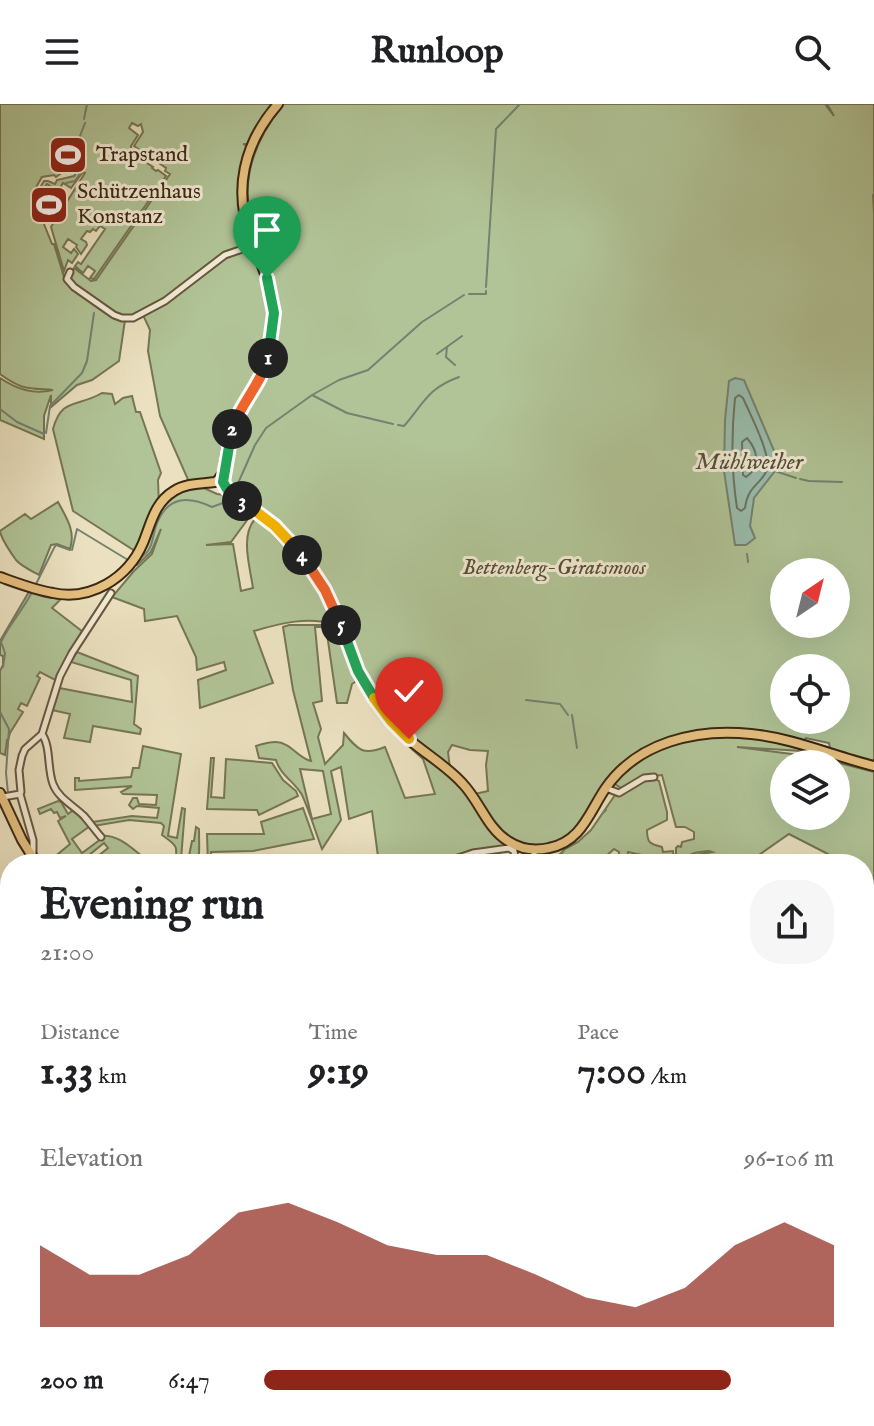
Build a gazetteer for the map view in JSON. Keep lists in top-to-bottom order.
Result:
{
  "water": ["Mühlweiher"],
  "parks": ["Bettenberg-Giratsmoos"],
  "places": {
    "sports": ["Trapstand", "Schützenhaus Konstanz"]
  },
  "north": "top right",
  "page": {
    "header": "Runloop",
    "pins": [
      "1",
      "2",
      "3",
      "4",
      "5"
    ],
    "heading": ["Evening run", "21:00"],
    "stats": [
      ["Distance", "1.33 km"],
      ["Time", "9:19"],
      ["Pace", "7:00 /km"]
    ],
    "chart": ["Elevation", "96–106 m"],
    "list": [
      {
        "name": "200 m",
        "note": "6:47"
      }
    ]
  }
}
